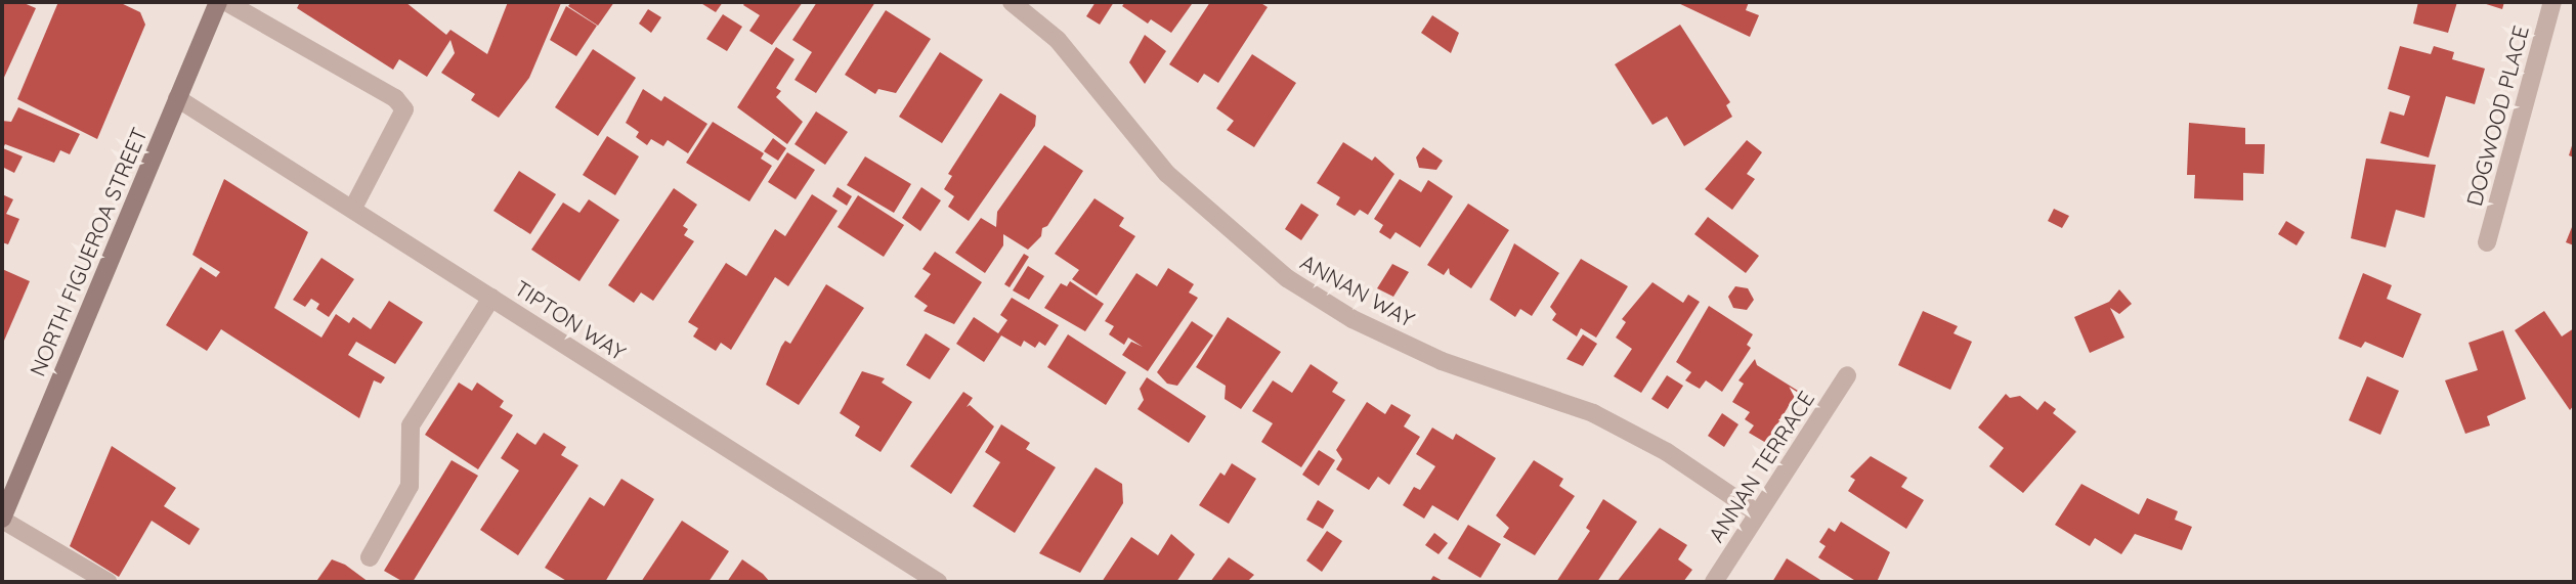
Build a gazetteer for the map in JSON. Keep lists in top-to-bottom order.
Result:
{
  "streets": {
    "main road": ["NORTH FIGUEROA STREET"],
    "street": [
      "DOGWOOD PLACE",
      "ANNAN WAY",
      "TIPTON WAY",
      "ANNAN TERRACE"
    ]
  },
  "crossings": [
    ["NORTH FIGUEROA STREET", "TIPTON WAY"],
    ["ANNAN WAY", "ANNAN TERRACE"]
  ]
}
